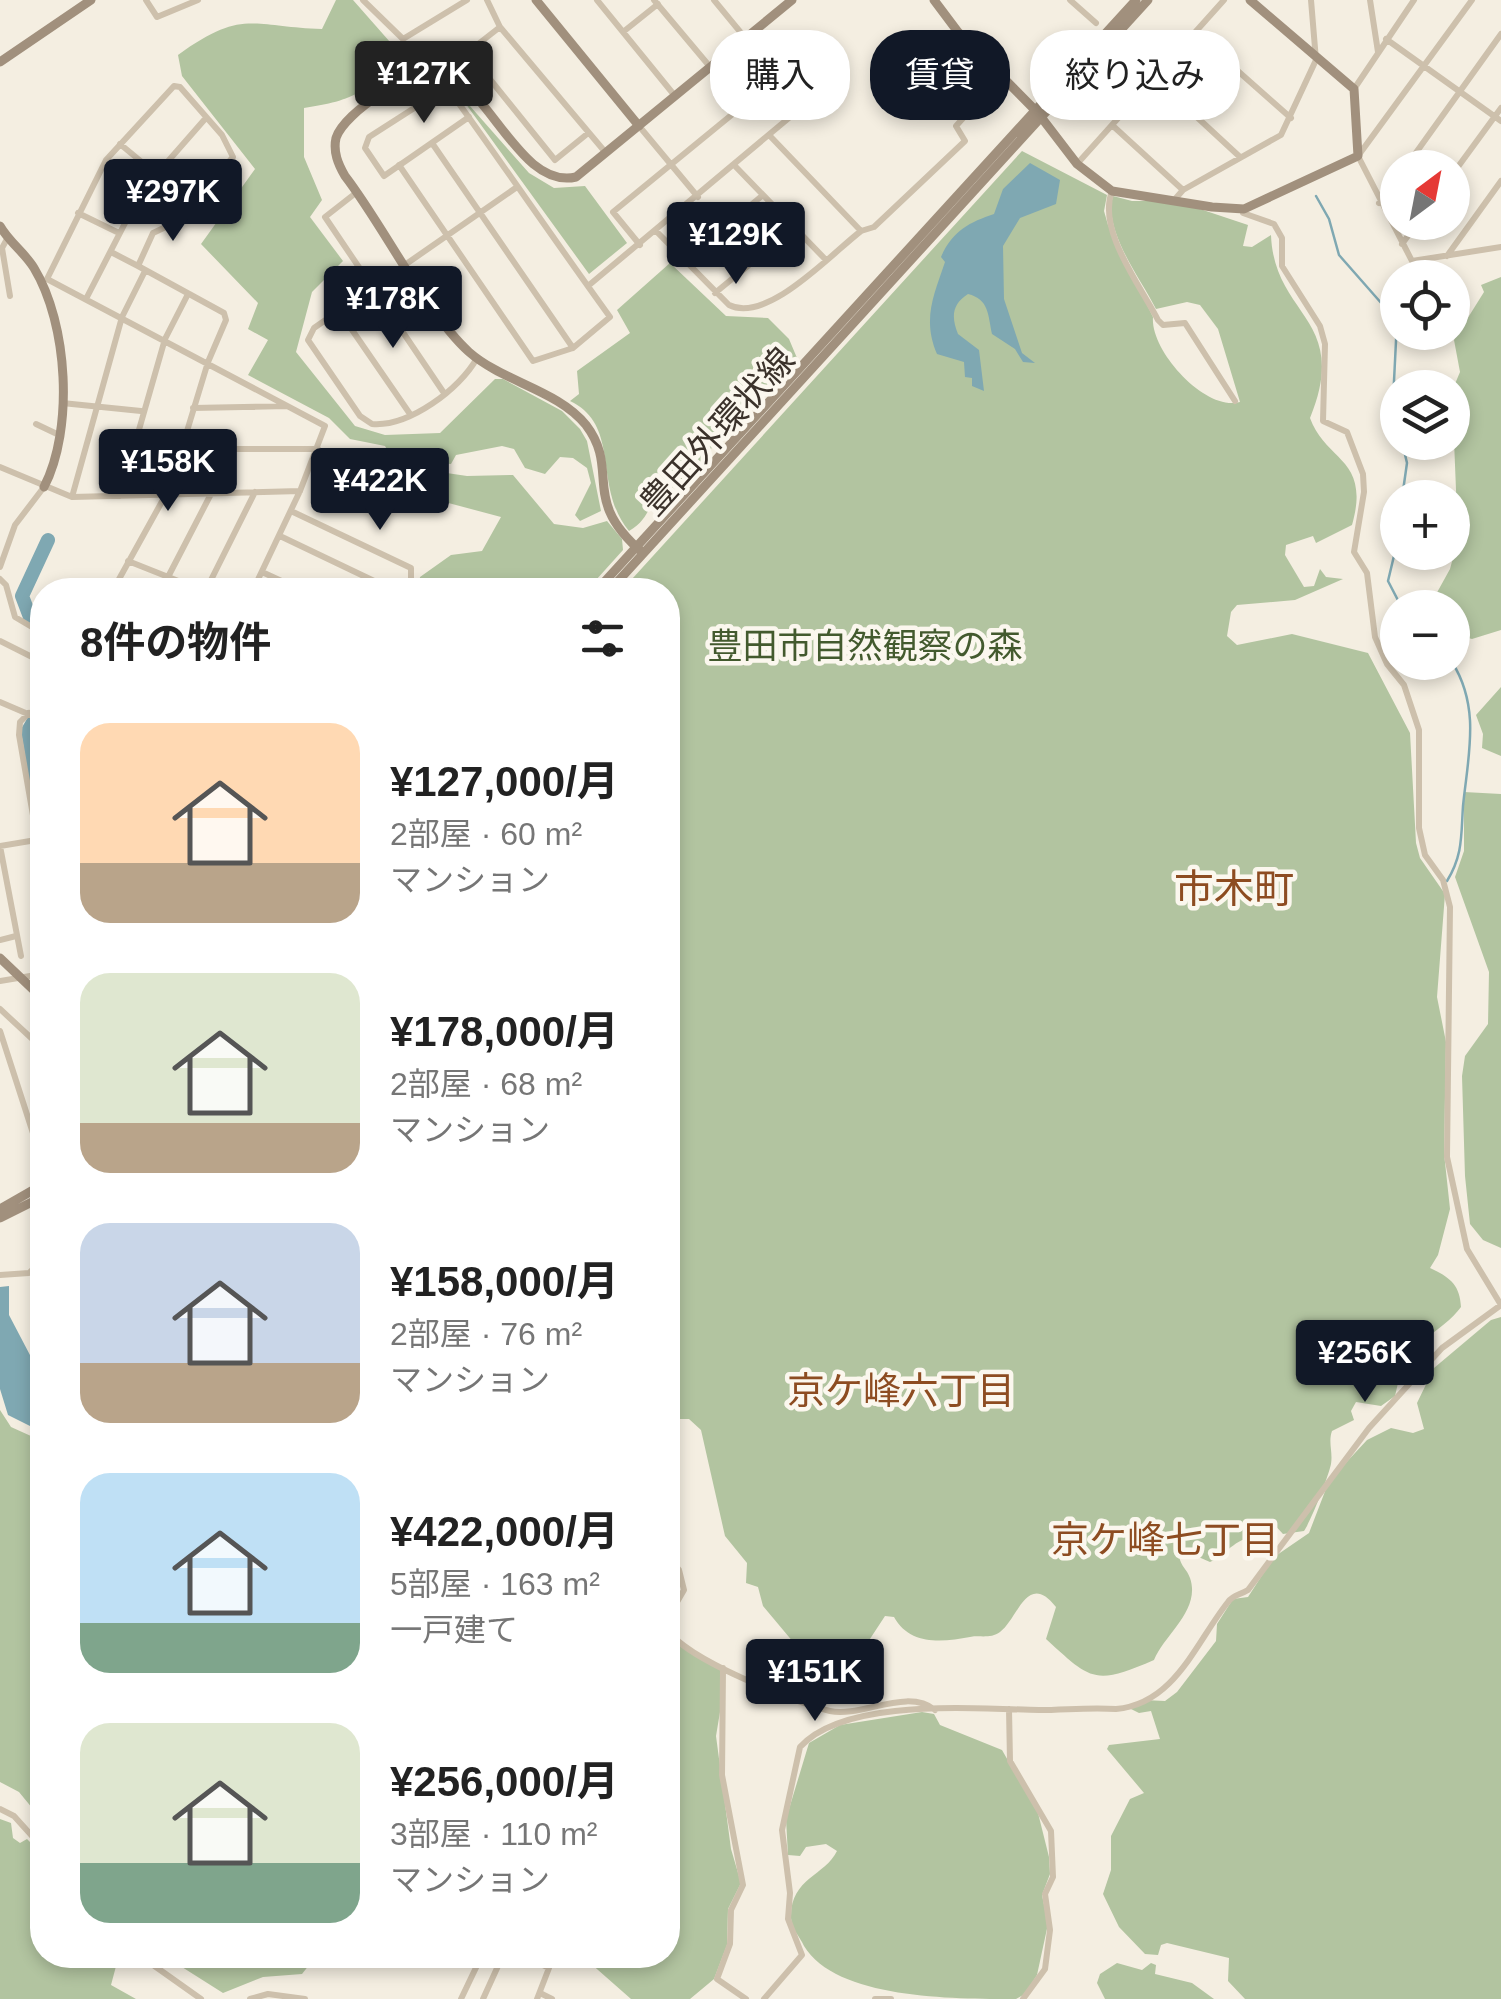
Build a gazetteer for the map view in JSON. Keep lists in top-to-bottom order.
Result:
{
  "streets": {
    "street": ["豊田外環状線"]
  },
  "districts": ["市木町", "京ケ峰六丁目", "京ケ峰七丁目"],
  "parks": ["豊田市自然観察の森"],
  "north": "top right",
  "page": {
    "chip": ["購入", "賃貸", "絞り込み"],
    "price": [
      "¥127K",
      "¥297K",
      "¥129K",
      "¥178K",
      "¥158K",
      "¥422K",
      "¥256K",
      "¥151K"
    ],
    "map_buttons": ["+", "−"],
    "heading": "8件の物件",
    "list": [
      {
        "name": "¥127,000/月",
        "note": "2部屋 · 60 m² · マンション"
      },
      {
        "name": "¥178,000/月",
        "note": "2部屋 · 68 m² · マンション"
      },
      {
        "name": "¥158,000/月",
        "note": "2部屋 · 76 m² · マンション"
      },
      {
        "name": "¥422,000/月",
        "note": "5部屋 · 163 m² · 一戸建て"
      },
      {
        "name": "¥256,000/月",
        "note": "3部屋 · 110 m² · マンション"
      }
    ]
  }
}
